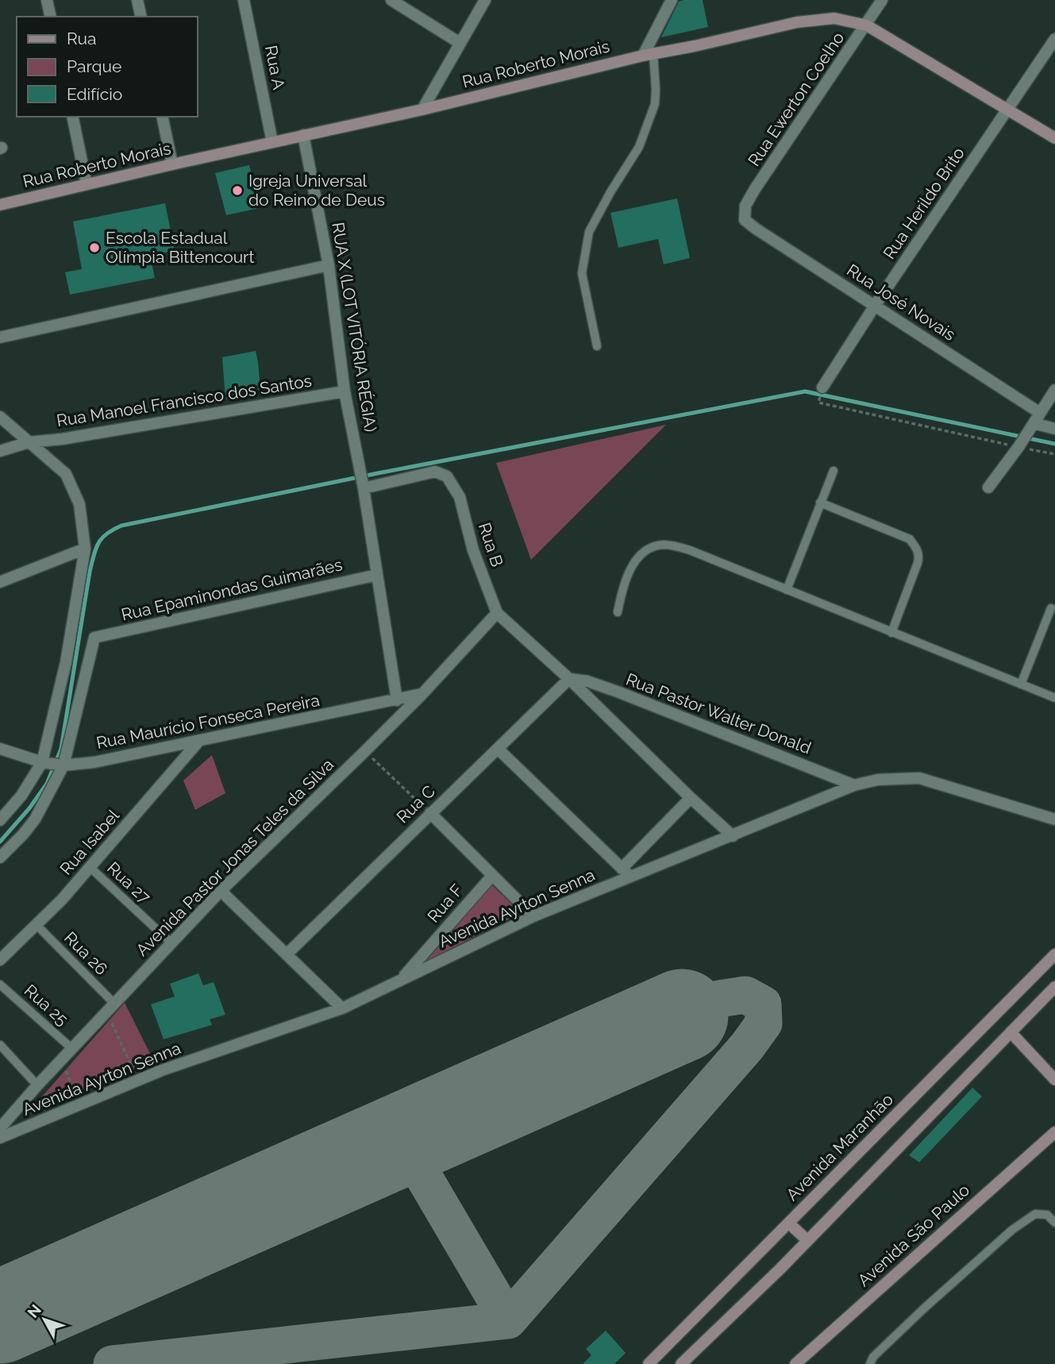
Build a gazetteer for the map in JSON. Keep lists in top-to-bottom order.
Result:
{
  "streets": {
    "main road": ["Rua Roberto Morais", "Avenida Maranhão", "Avenida São Paulo"],
    "street": [
      "Rua A",
      "Rua Ewerton Coelho",
      "Rua Herildo Brito",
      "Rua José Novais",
      "RUA X (LOT VITÓRIA RÉGIA)",
      "Rua Manoel Francisco dos Santos",
      "Rua B",
      "Rua Epaminondas Guimarães",
      "Rua Pastor Walter Donald",
      "Rua Maurício Fonseca Pereira",
      "Rua C",
      "Rua Isabel",
      "Avenida Pastor Jonas Teles da Silva",
      "Rua F",
      "Avenida Ayrton Senna"
    ],
    "lane": ["Rua 27", "Rua 26", "Rua 25"]
  },
  "crossings": [
    ["Rua Roberto Morais", "Rua A"],
    ["Rua Roberto Morais", "Rua Ewerton Coelho"],
    ["Rua Roberto Morais", "Rua Herildo Brito"],
    ["Rua Roberto Morais", "RUA X (LOT VITÓRIA RÉGIA)"],
    ["Rua Ewerton Coelho", "Rua José Novais"],
    ["Rua Herildo Brito", "Rua José Novais"],
    ["RUA X (LOT VITÓRIA RÉGIA)", "Rua Manoel Francisco dos Santos"],
    ["RUA X (LOT VITÓRIA RÉGIA)", "Rua B"],
    ["RUA X (LOT VITÓRIA RÉGIA)", "Rua Epaminondas Guimarães"],
    ["RUA X (LOT VITÓRIA RÉGIA)", "Rua Maurício Fonseca Pereira"],
    ["Rua B", "Rua Pastor Walter Donald"],
    ["Rua B", "Rua C"],
    ["Rua B", "Avenida Pastor Jonas Teles da Silva"],
    ["Rua B", "Avenida Ayrton Senna"],
    ["Rua Epaminondas Guimarães", "Rua Maurício Fonseca Pereira"],
    ["Rua Pastor Walter Donald", "Rua C"],
    ["Rua Pastor Walter Donald", "Avenida Ayrton Senna"],
    ["Rua Maurício Fonseca Pereira", "Rua Isabel"],
    ["Rua Maurício Fonseca Pereira", "Avenida Pastor Jonas Teles da Silva"],
    ["Rua Isabel", "Rua 27"],
    ["Rua Isabel", "Rua 26"],
    ["Avenida Pastor Jonas Teles da Silva", "Rua 27"],
    ["Avenida Pastor Jonas Teles da Silva", "Rua 26"],
    ["Avenida Pastor Jonas Teles da Silva", "Rua 25"],
    ["Rua F", "Avenida Ayrton Senna"]
  ],
  "places": ["Igreja Universal do Reino de Deus", "Escola Estadual Olímpia Bittencourt"],
  "legend": ["Rua", "Parque", "Edifício"],
  "north": "top left"
}
